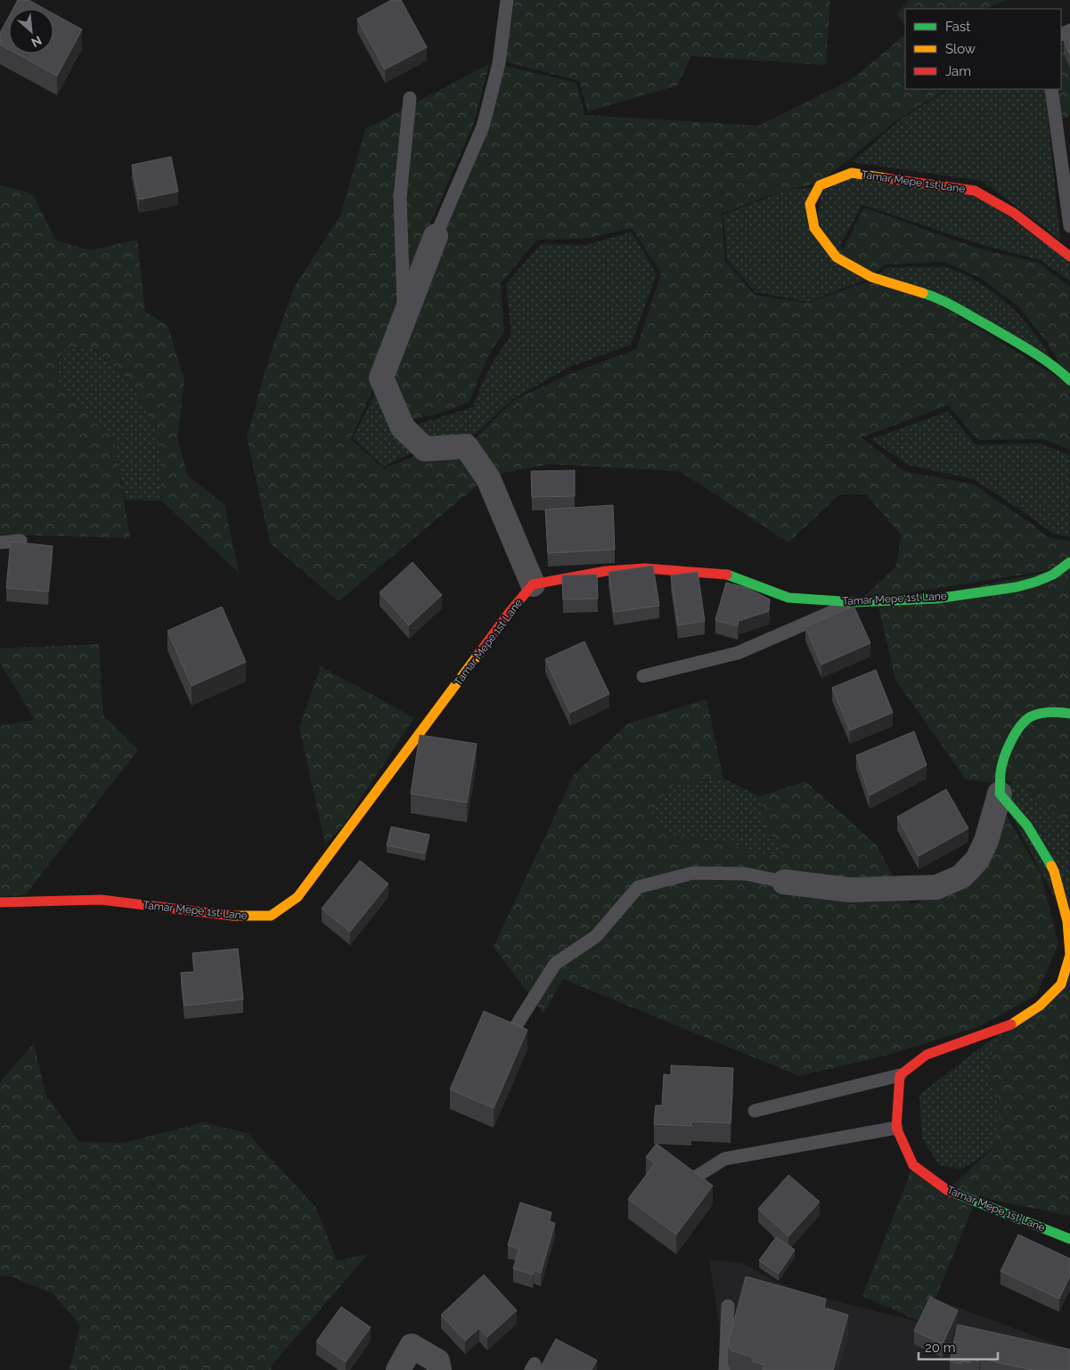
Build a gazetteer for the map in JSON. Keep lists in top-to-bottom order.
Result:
{
  "streets": {
    "street": ["Tamar Mepe 1st Lane"]
  },
  "legend": ["Fast", "Slow", "Jam"],
  "scale_bar": "20 m",
  "north": "bottom right"
}
